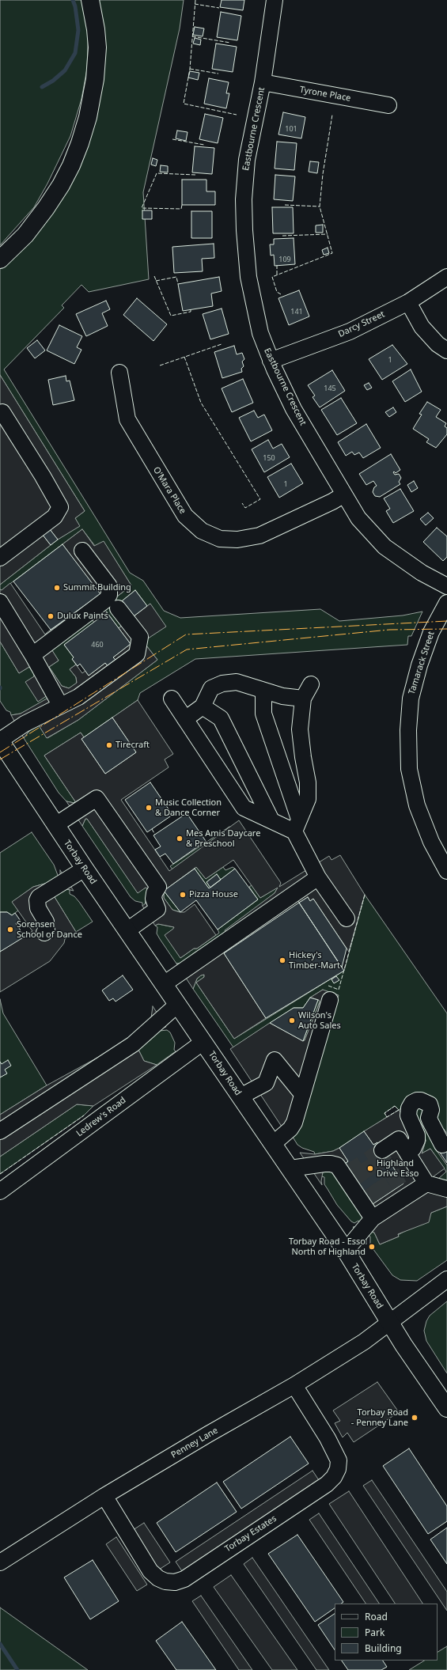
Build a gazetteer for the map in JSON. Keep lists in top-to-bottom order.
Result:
{
  "streets": {
    "main road": ["Torbay Road"],
    "street": [
      "Tyrone Place",
      "Eastbourne Crescent",
      "Darcy Street",
      "O'Mara Place",
      "Tamarack Street",
      "Ledrew's Road",
      "Penney Lane",
      "Torbay Estates"
    ]
  },
  "crossings": [
    ["Tyrone Place", "Eastbourne Crescent"],
    ["Eastbourne Crescent", "Darcy Street"],
    ["Eastbourne Crescent", "O'Mara Place"],
    ["Torbay Road", "Ledrew's Road"],
    ["Torbay Road", "Penney Lane"],
    ["Penney Lane", "Torbay Estates"]
  ],
  "places": [
    "Summit Building",
    "Dulux Paints",
    "Tirecraft",
    "Music Collection & Dance Corner",
    "Mes Amis Daycare & Preschool",
    "Pizza House",
    "Sorensen School of Dance",
    "Hickey's Timber-Mart",
    "Wilson's Auto Sales",
    "Highland Drive Esso",
    "Torbay Road - Esso North of Highland",
    "Torbay Road - Penney Lane"
  ],
  "house_numbers": [
    "101",
    "109",
    "141",
    "1",
    "145",
    "150",
    "1",
    "460"
  ],
  "legend": ["Road", "Park", "Building"]
}
